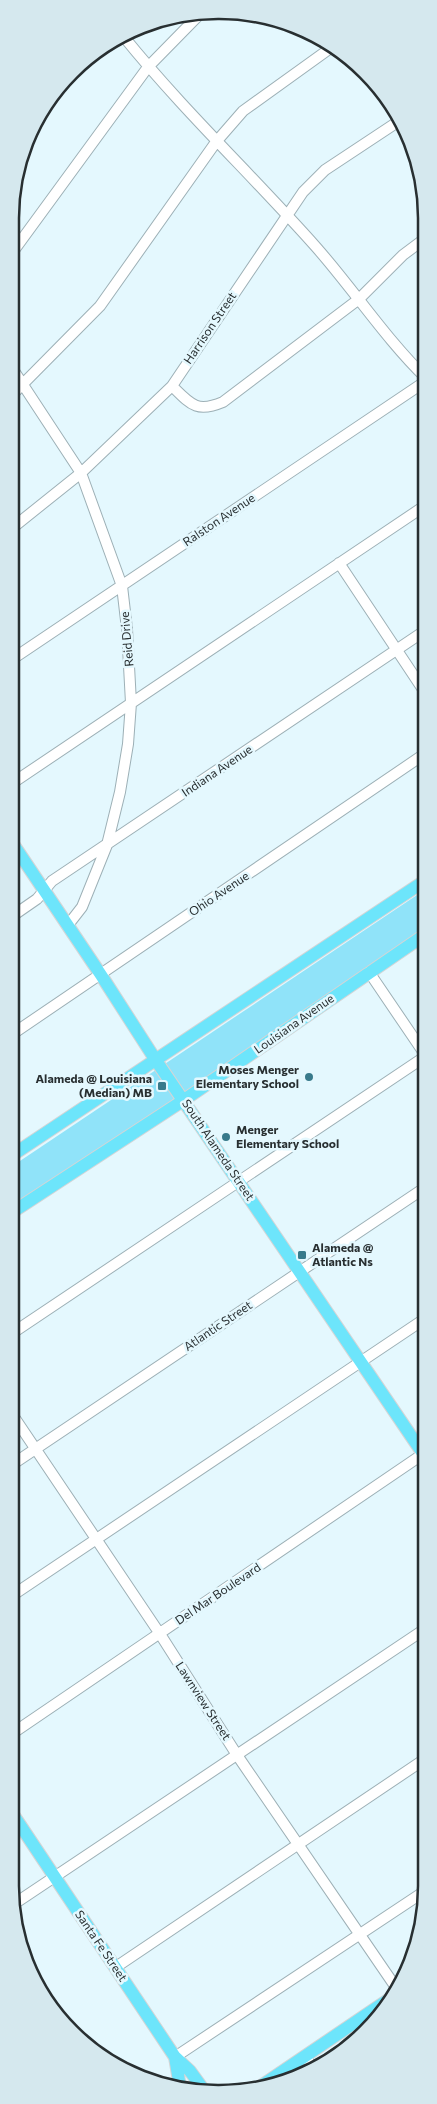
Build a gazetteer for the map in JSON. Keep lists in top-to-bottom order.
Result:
{
  "streets": {
    "main road": ["Louisiana Avenue", "South Alameda Street", "Santa Fe Street"],
    "street": [
      "Harrison Street",
      "Ralston Avenue",
      "Reid Drive",
      "Indiana Avenue",
      "Ohio Avenue",
      "Atlantic Street",
      "Del Mar Boulevard",
      "Lawnview Street"
    ]
  },
  "crossings": [
    ["Harrison Street", "Reid Drive"],
    ["Ralston Avenue", "Reid Drive"],
    ["Reid Drive", "Indiana Avenue"],
    ["Reid Drive", "South Alameda Street"],
    ["Indiana Avenue", "South Alameda Street"],
    ["Ohio Avenue", "South Alameda Street"],
    ["Louisiana Avenue", "South Alameda Street"],
    ["South Alameda Street", "Atlantic Street"],
    ["Atlantic Street", "Lawnview Street"],
    ["Del Mar Boulevard", "Lawnview Street"]
  ],
  "places": {
    "other": ["Moses Menger Elementary School", "Menger Elementary School"],
    "transit": ["Alameda @ Louisiana (Median) MB", "Alameda @ Atlantic Ns"]
  }
}
